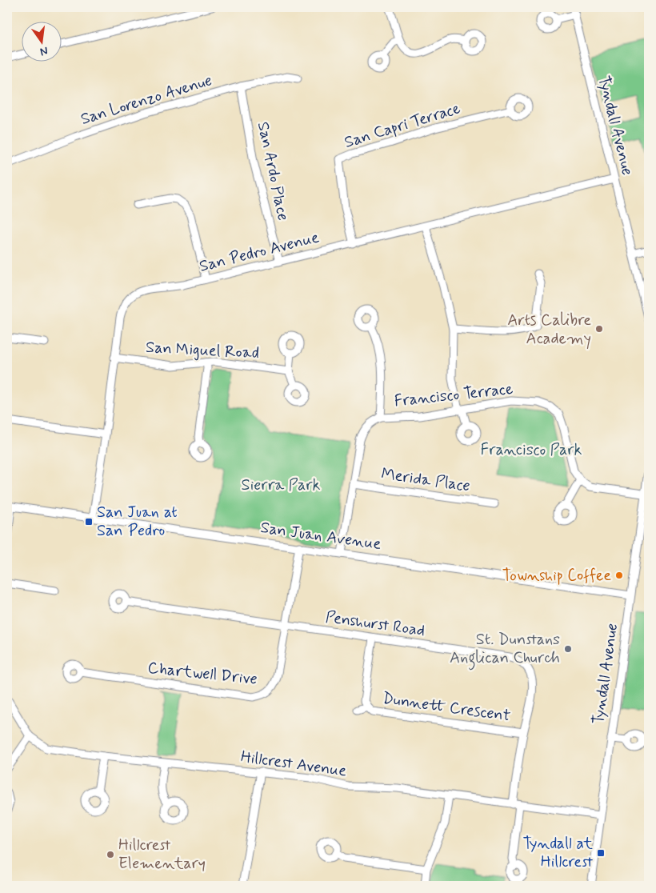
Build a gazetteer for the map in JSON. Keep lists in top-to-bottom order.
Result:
{
  "streets": {
    "street": [
      "San Lorenzo Avenue",
      "San Capri Terrace",
      "Tyndall Avenue",
      "San Ardo Place",
      "San Pedro Avenue",
      "San Miguel Road",
      "Francisco Terrace",
      "Merida Place",
      "San Juan Avenue",
      "Penshurst Road",
      "Chartwell Drive",
      "Dunnett Crescent",
      "Hillcrest Avenue"
    ]
  },
  "crossings": [
    ["San Lorenzo Avenue", "San Ardo Place"],
    ["San Capri Terrace", "San Pedro Avenue"],
    ["Tyndall Avenue", "San Pedro Avenue"],
    ["Tyndall Avenue", "San Juan Avenue"],
    ["Tyndall Avenue", "Hillcrest Avenue"],
    ["San Ardo Place", "San Pedro Avenue"],
    ["San Pedro Avenue", "San Miguel Road"],
    ["San Pedro Avenue", "San Juan Avenue"],
    ["Francisco Terrace", "Merida Place"],
    ["Francisco Terrace", "San Juan Avenue"],
    ["San Juan Avenue", "Chartwell Drive"],
    ["Penshurst Road", "Chartwell Drive"],
    ["Penshurst Road", "Dunnett Crescent"],
    ["Penshurst Road", "Hillcrest Avenue"]
  ],
  "parks": ["Francisco Park", "Sierra Park"],
  "places": {
    "other": [
      "Arts Calibre Academy",
      "Township Coffee",
      "St. Dunstans Anglican Church",
      "Hillcrest Elementary"
    ],
    "transit": ["San Juan at San Pedro", "Tyndall at Hillcrest"]
  },
  "north": "bottom"
}
